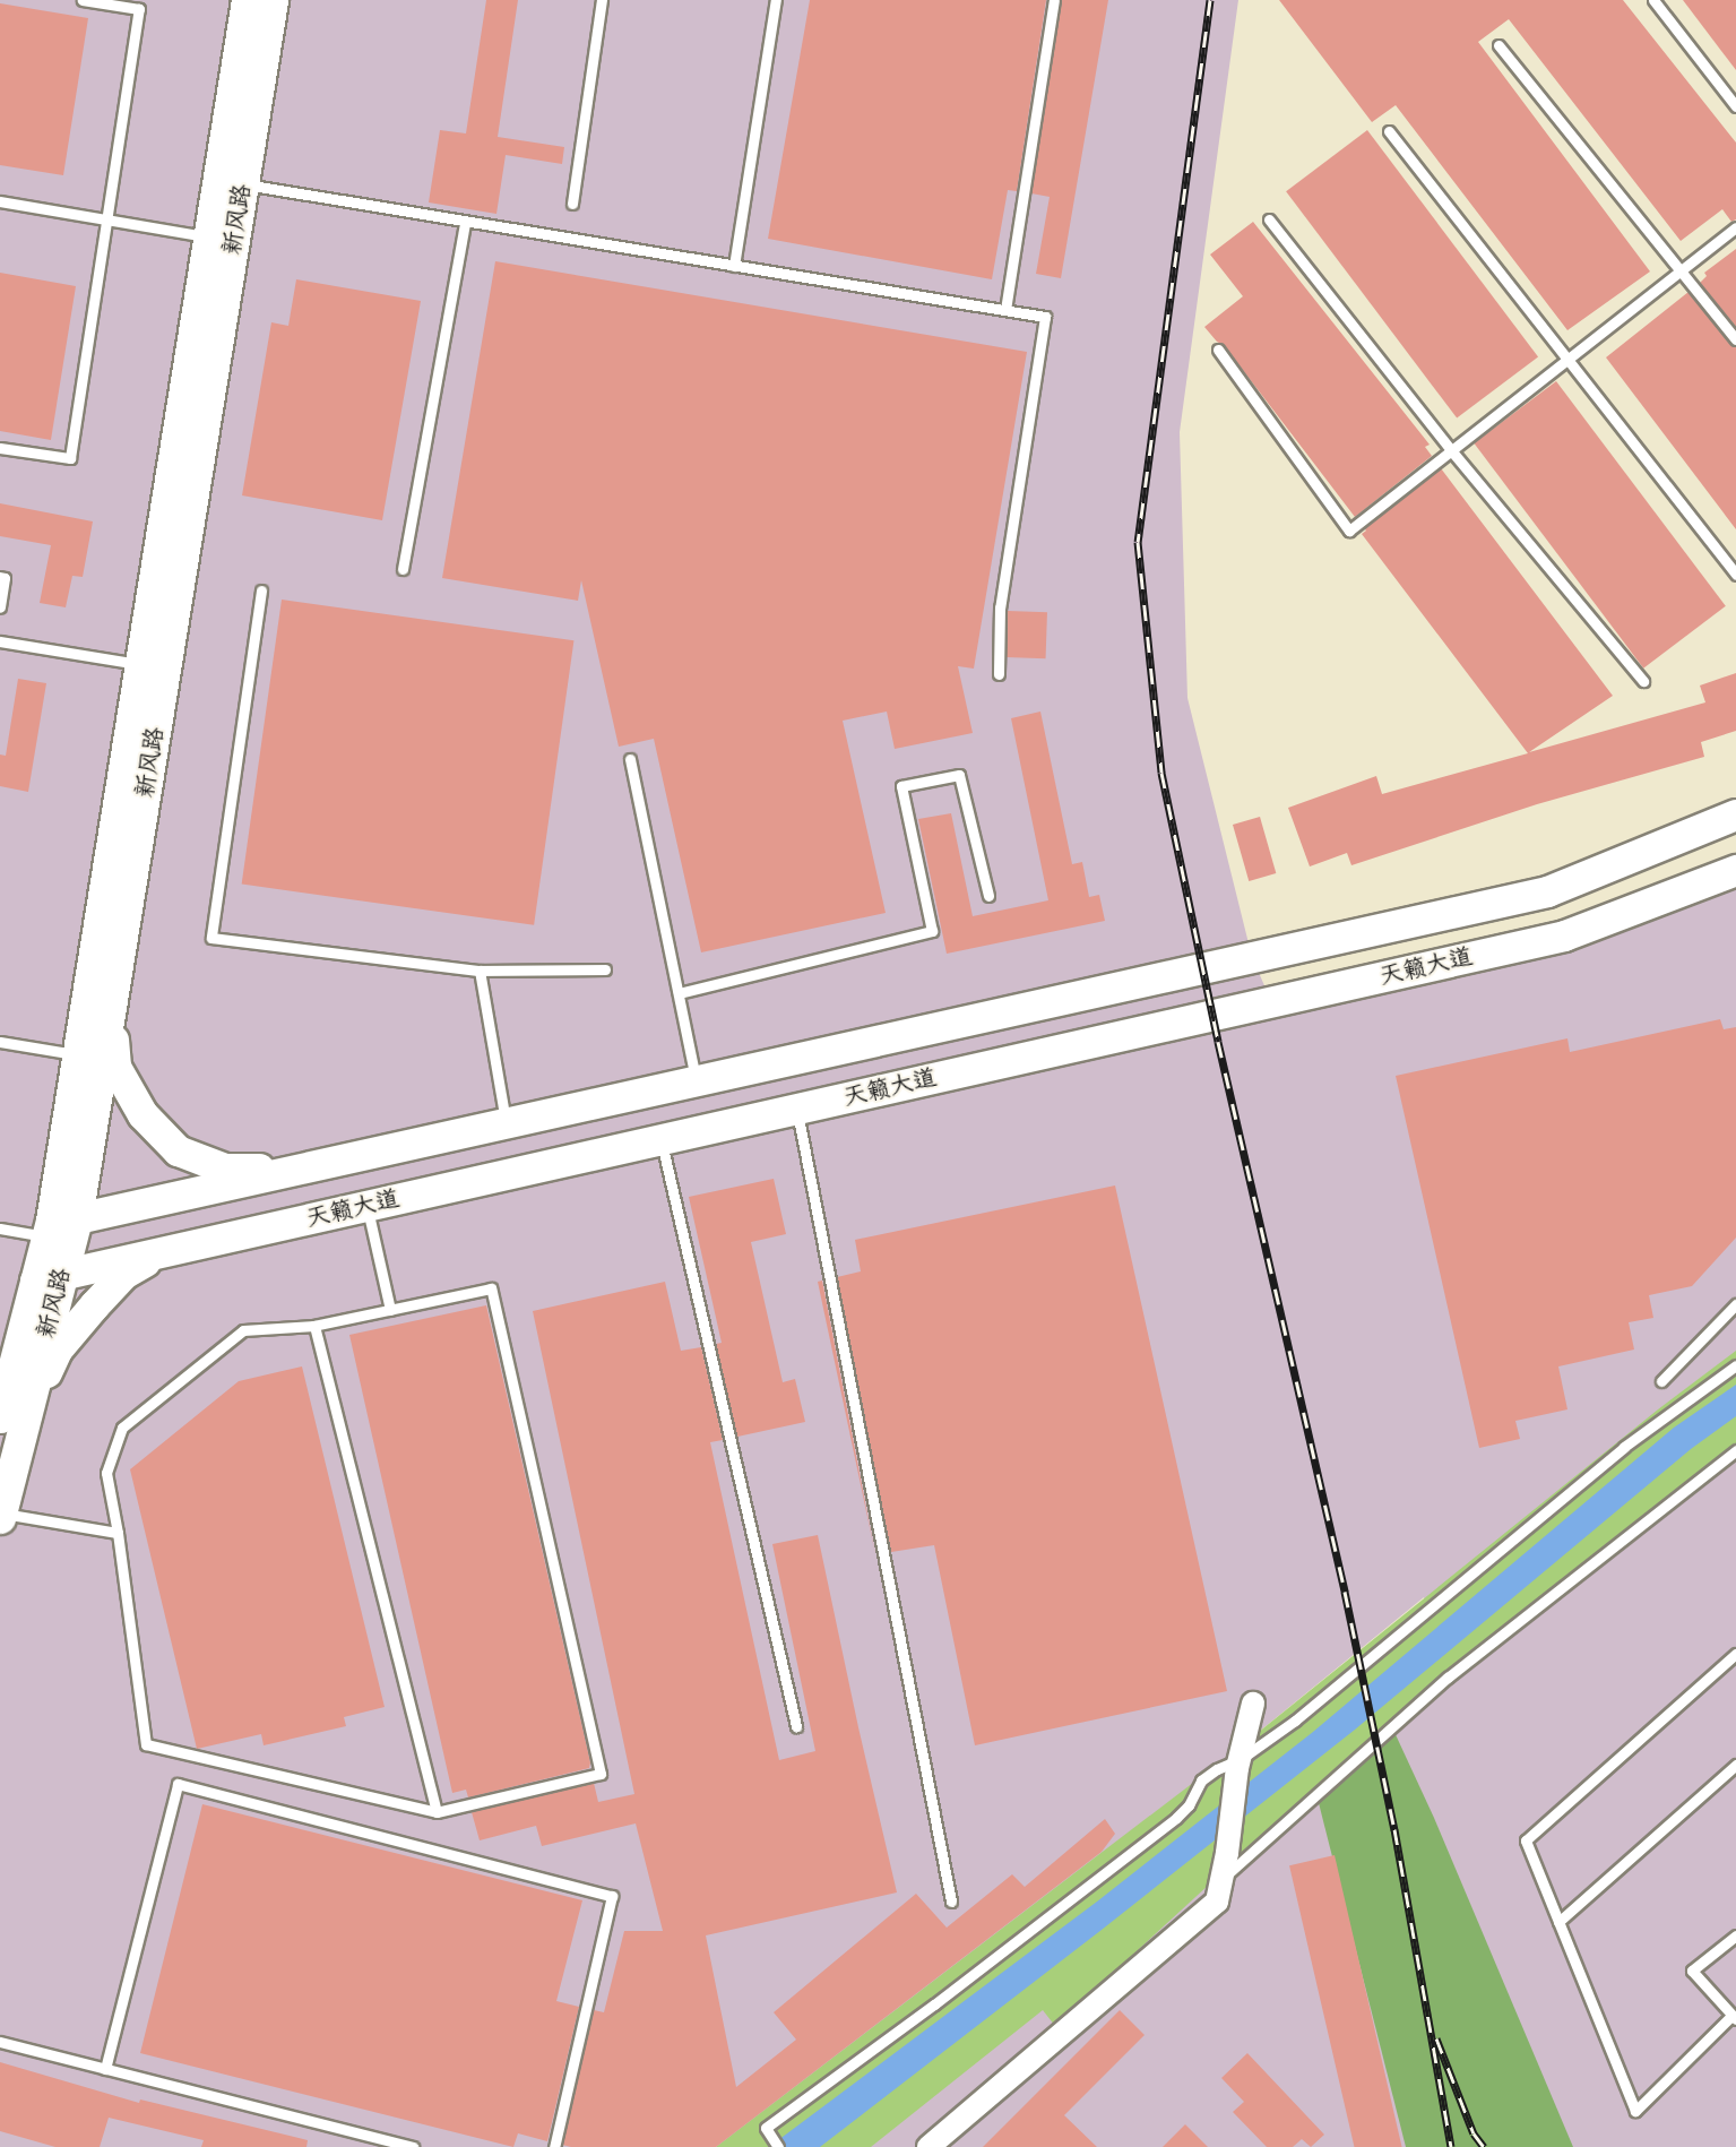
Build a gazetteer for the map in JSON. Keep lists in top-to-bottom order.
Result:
{
  "streets": {
    "main road": ["新风路", "天籁大道"]
  },
  "crossings": [
    ["新风路", "天籁大道"]
  ]
}
